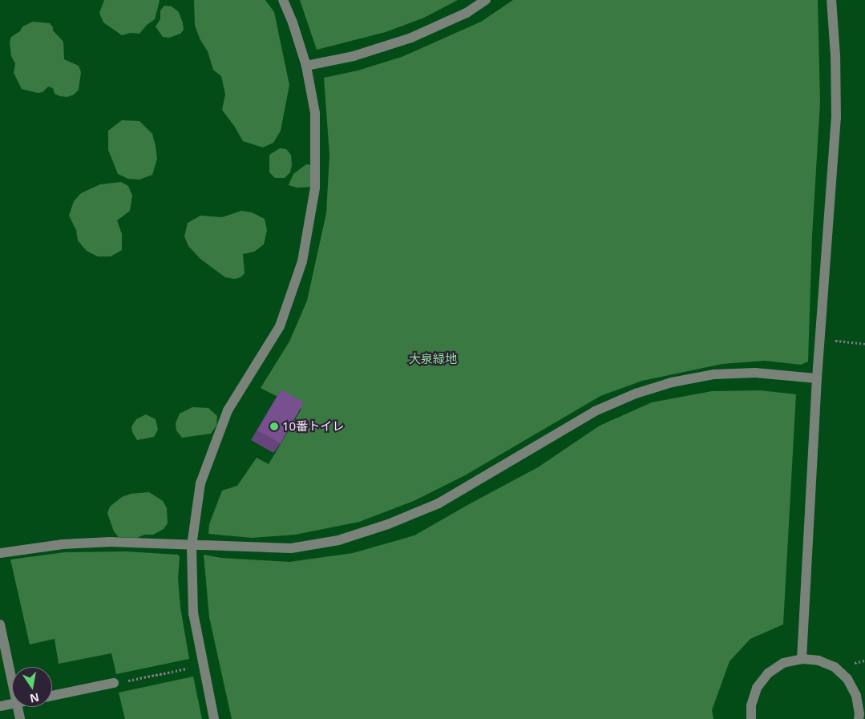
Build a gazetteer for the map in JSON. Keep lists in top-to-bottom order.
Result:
{
  "parks": ["大泉緑地"],
  "places": ["10番トイレ"],
  "north": "bottom"
}
